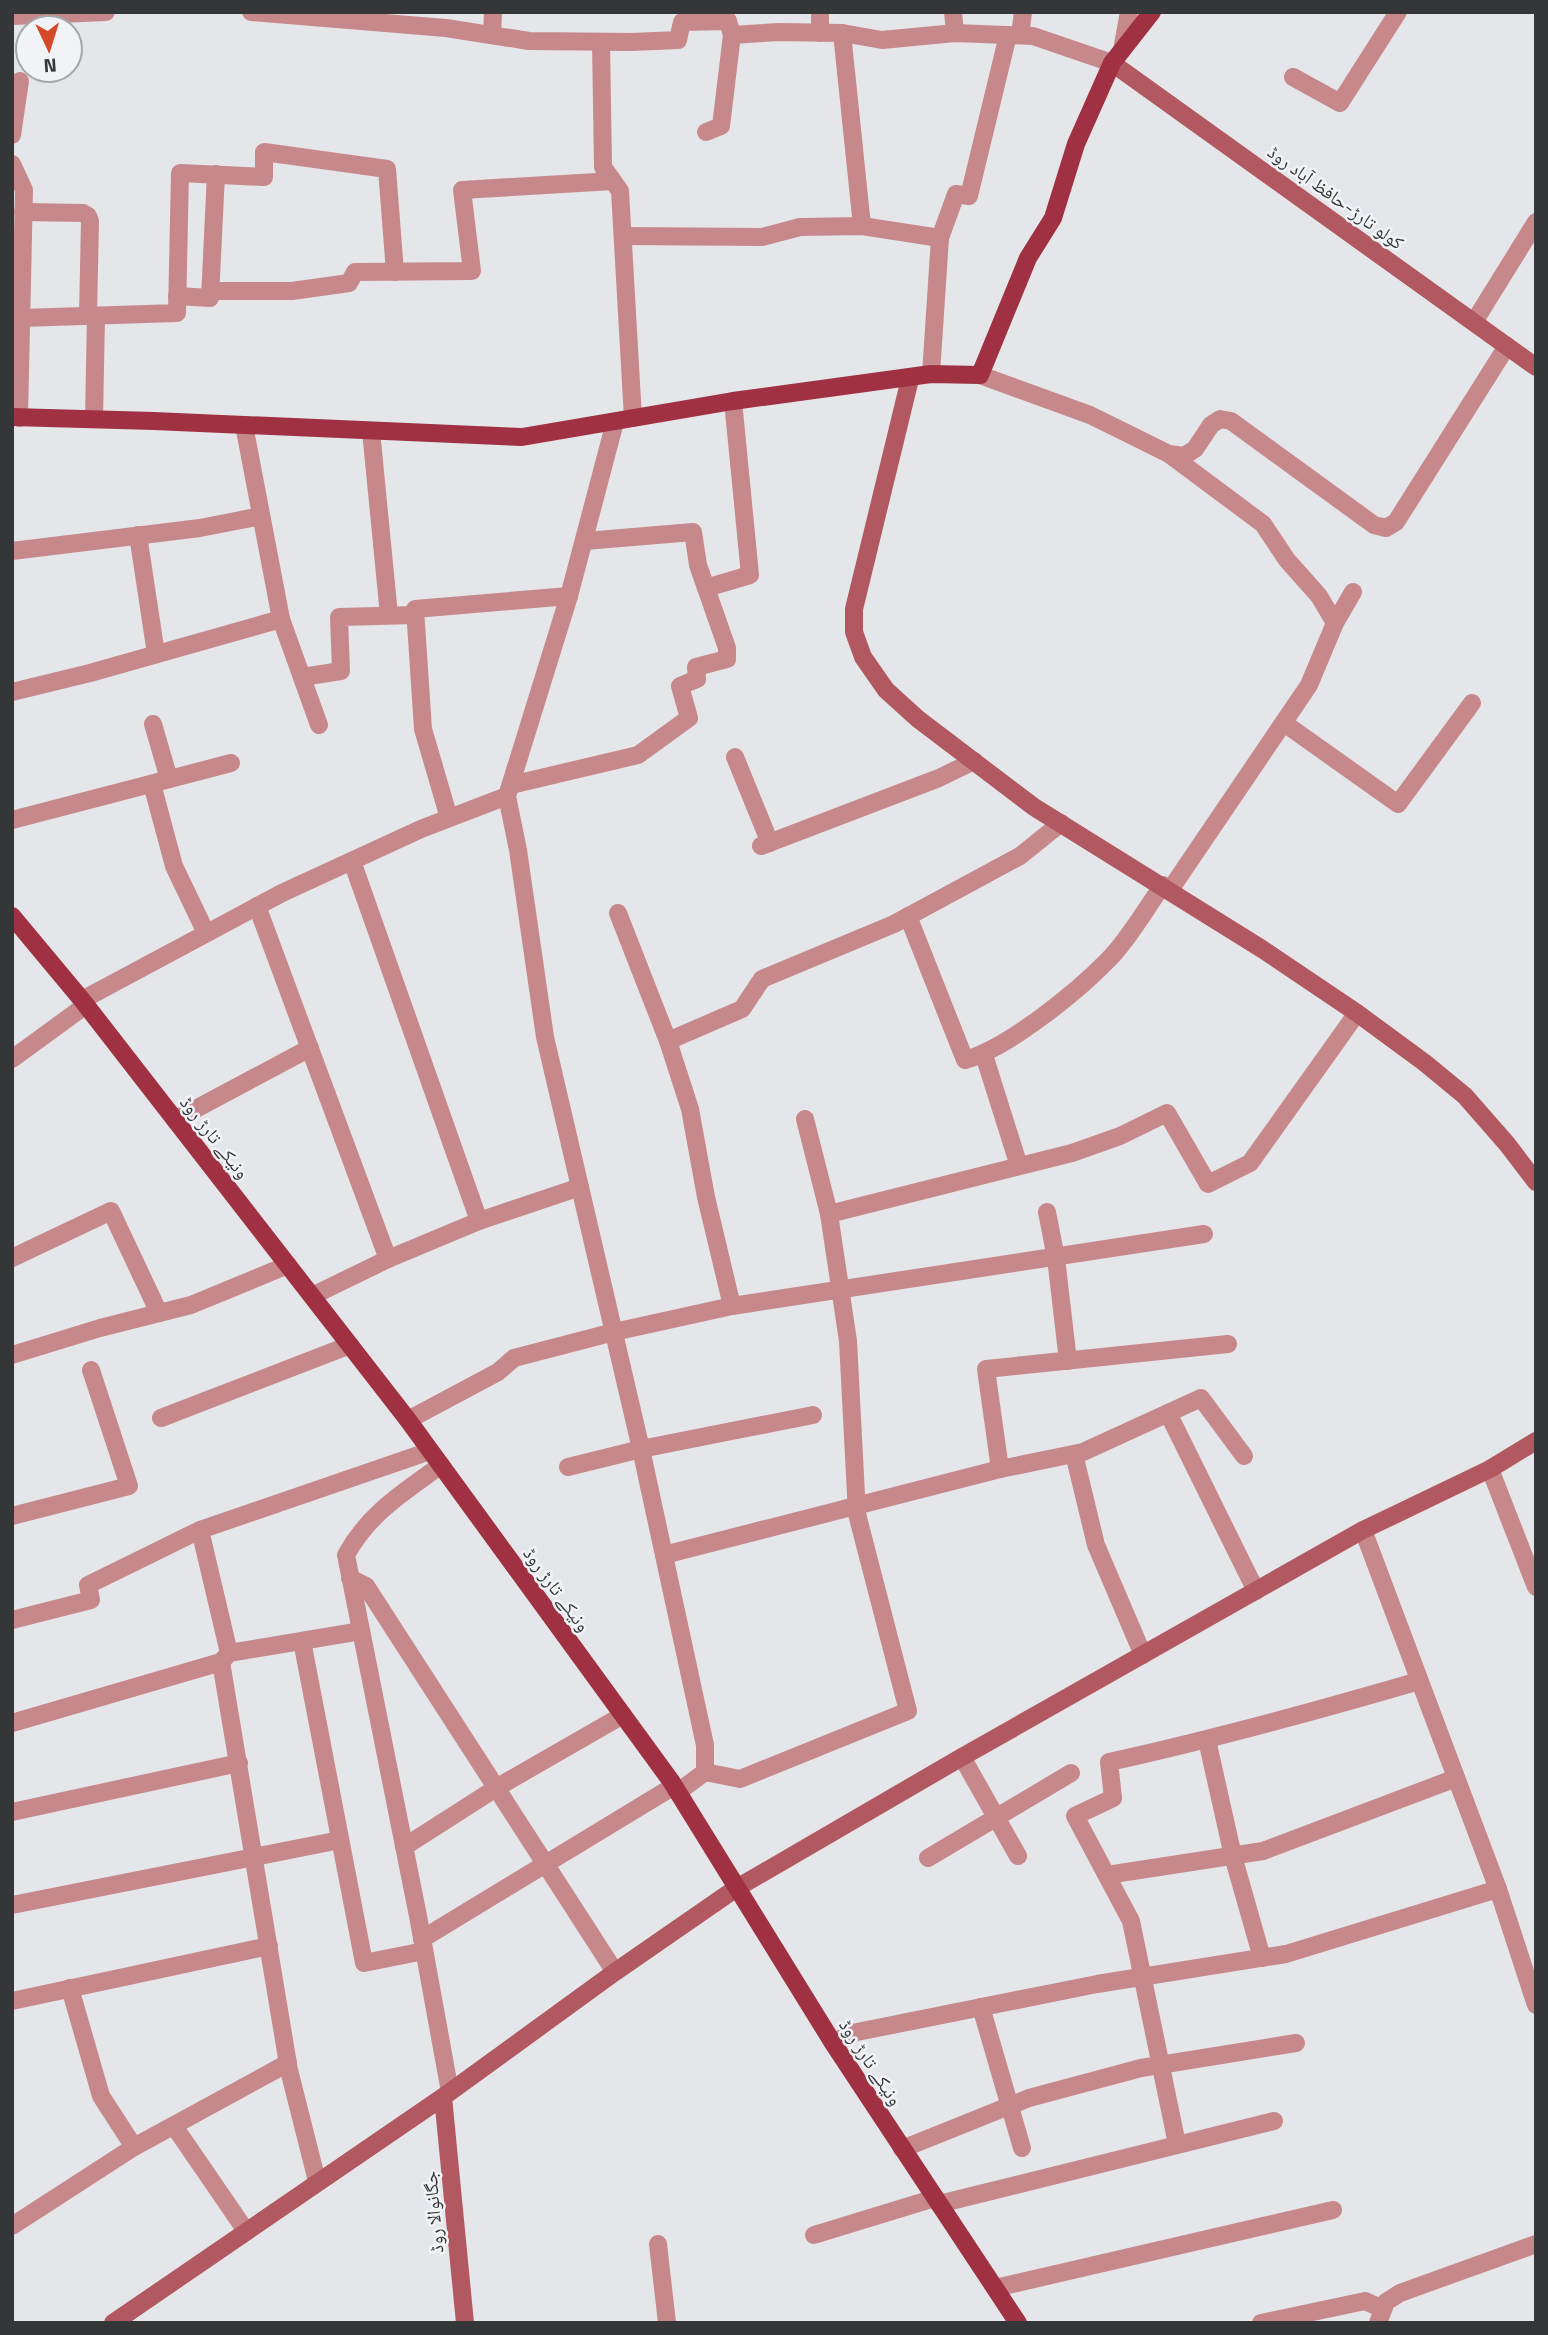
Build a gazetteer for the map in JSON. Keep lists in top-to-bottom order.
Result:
{
  "streets": {
    "main road": ["کولو تارڑ-حافظ آباد روڈ", "ونیکے تارڑ روڈ", "جگانوالا روڈ"]
  },
  "north": "bottom"
}
